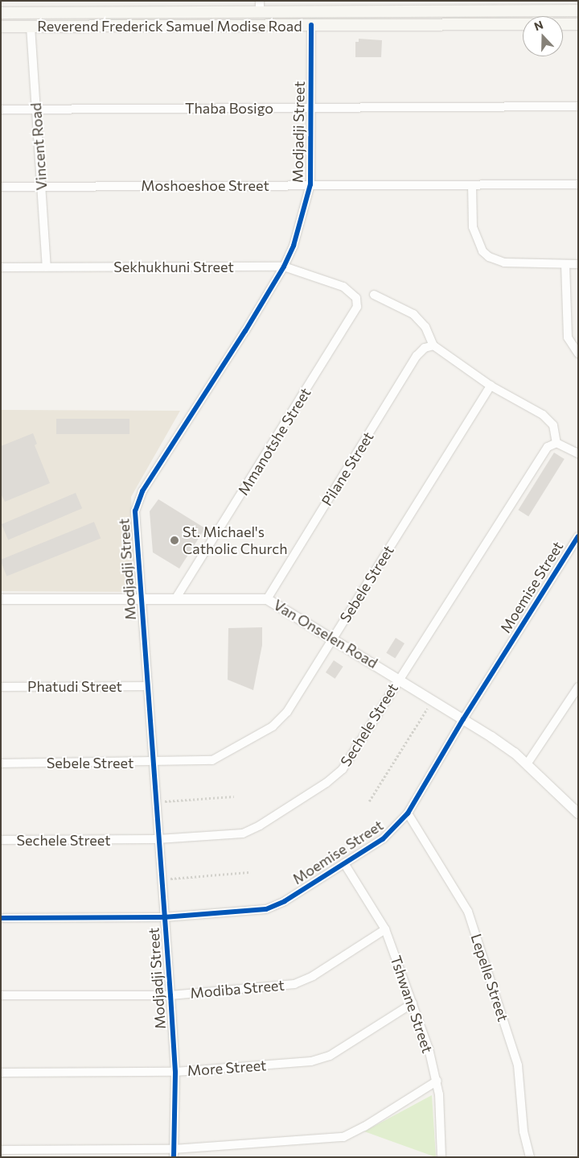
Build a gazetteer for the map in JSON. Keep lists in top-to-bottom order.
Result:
{
  "streets": {
    "main road": ["Reverend Frederick Samuel Modise Road"],
    "street": [
      "Thaba Bosigo",
      "Modjadji Street",
      "Vincent Road",
      "Moshoeshoe Street",
      "Sekhukhuni Street",
      "Mmanotshe Street",
      "Pilane Street",
      "Sebele Street",
      "Moemise Street",
      "Van Onselen Road",
      "Phatudi Street",
      "Sechele Street",
      "Lepelle Street",
      "Modiba Street",
      "Tshwane Street",
      "More Street"
    ]
  },
  "crossings": [
    ["Reverend Frederick Samuel Modise Road", "Modjadji Street"],
    ["Reverend Frederick Samuel Modise Road", "Vincent Road"],
    ["Thaba Bosigo", "Modjadji Street"],
    ["Thaba Bosigo", "Vincent Road"],
    ["Modjadji Street", "Moshoeshoe Street"],
    ["Modjadji Street", "Sekhukhuni Street"],
    ["Modjadji Street", "Sebele Street"],
    ["Modjadji Street", "Moemise Street"],
    ["Modjadji Street", "Van Onselen Road"],
    ["Modjadji Street", "Phatudi Street"],
    ["Modjadji Street", "Sechele Street"],
    ["Modjadji Street", "Modiba Street"],
    ["Modjadji Street", "More Street"],
    ["Vincent Road", "Moshoeshoe Street"],
    ["Vincent Road", "Sekhukhuni Street"],
    ["Sekhukhuni Street", "Mmanotshe Street"],
    ["Mmanotshe Street", "Van Onselen Road"],
    ["Pilane Street", "Van Onselen Road"],
    ["Sebele Street", "Van Onselen Road"],
    ["Moemise Street", "Van Onselen Road"],
    ["Moemise Street", "Lepelle Street"],
    ["Moemise Street", "Tshwane Street"],
    ["Van Onselen Road", "Sechele Street"],
    ["Modiba Street", "Tshwane Street"],
    ["Tshwane Street", "More Street"]
  ],
  "places": ["St. Michael's Catholic Church"],
  "north": "top"
}
